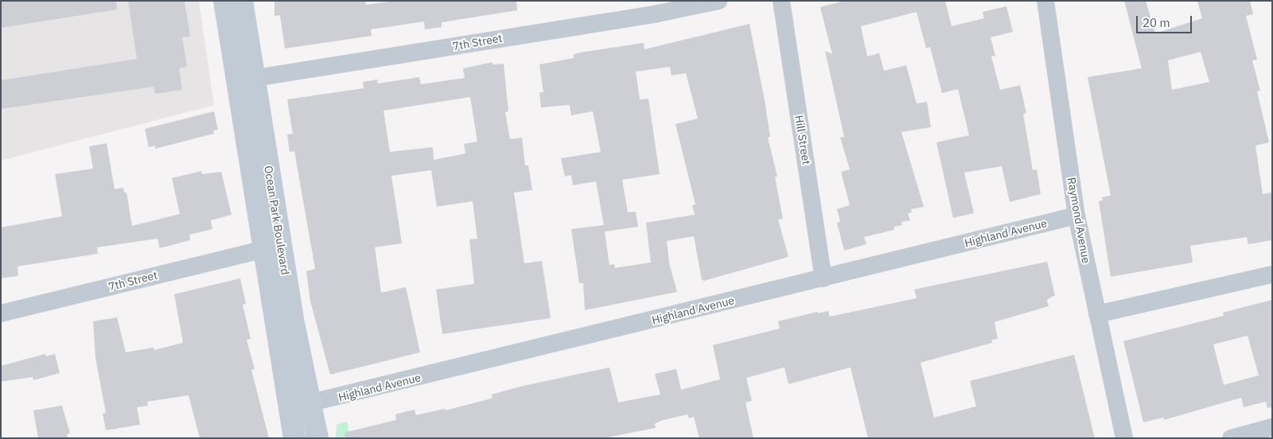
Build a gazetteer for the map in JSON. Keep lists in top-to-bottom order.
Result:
{
  "streets": {
    "street": [
      "7th Street",
      "Hill Street",
      "Ocean Park Boulevard",
      "Raymond Avenue",
      "Highland Avenue"
    ]
  },
  "crossings": [
    ["7th Street", "Ocean Park Boulevard"],
    ["Hill Street", "Highland Avenue"],
    ["Raymond Avenue", "Highland Avenue"]
  ],
  "scale_bar": "20 m"
}
